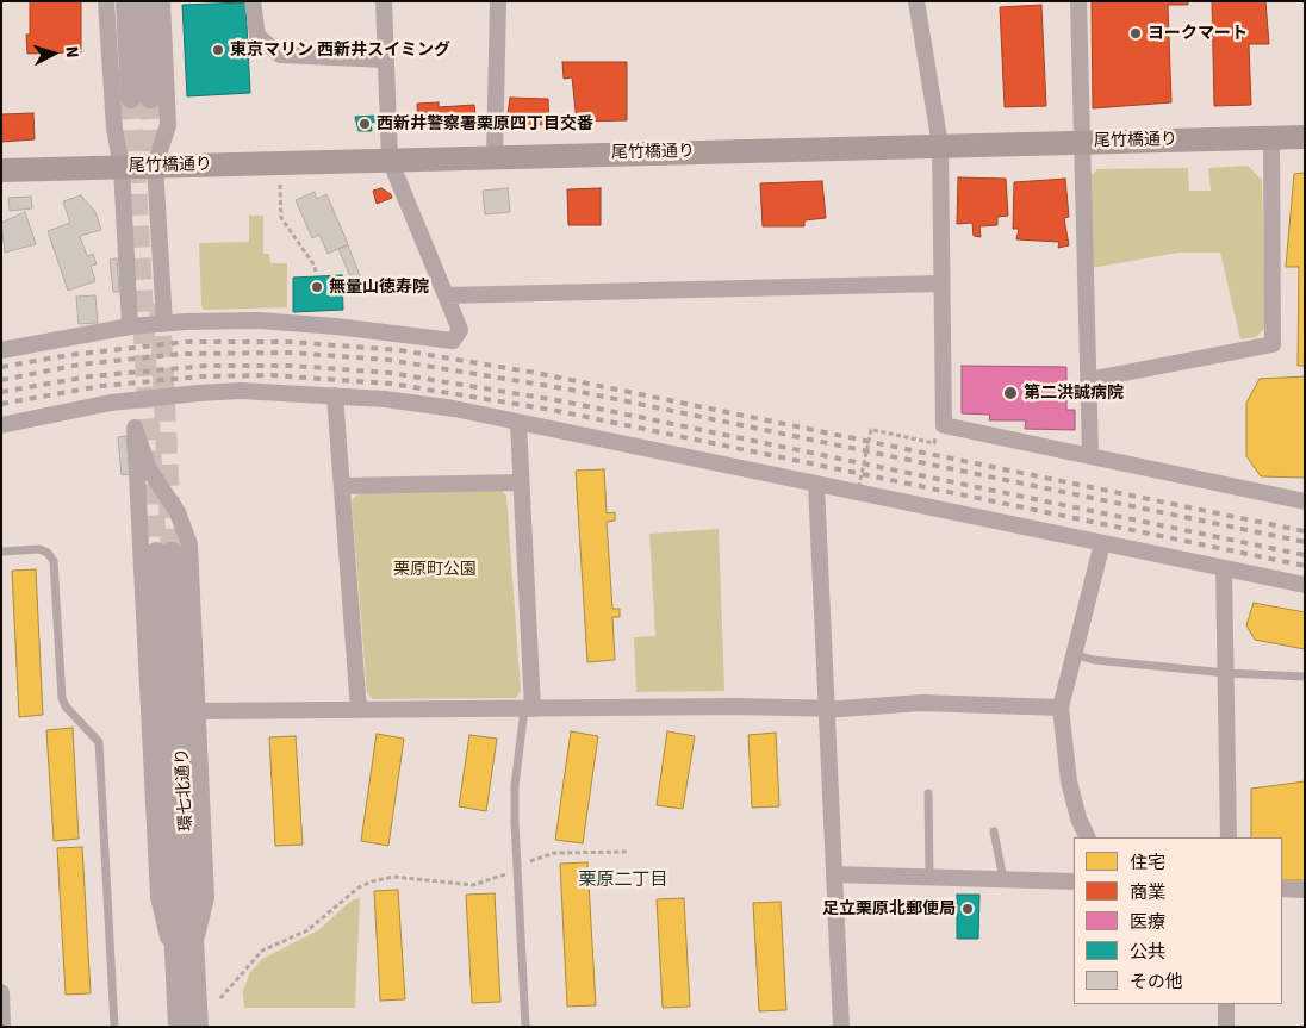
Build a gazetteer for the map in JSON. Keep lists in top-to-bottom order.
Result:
{
  "streets": {
    "main road": ["尾竹橋通り"],
    "street": ["環七北通り"]
  },
  "districts": ["栗原二丁目"],
  "parks": ["栗原町公園"],
  "places": [
    "ヨークマート",
    "東京マリン 西新井スイミング",
    "西新井警察署栗原四丁目交番",
    "無量山徳寿院",
    "第二洪誠病院",
    "足立栗原北郵便局"
  ],
  "legend": [
    "住宅",
    "商業",
    "医療",
    "公共",
    "その他"
  ],
  "north": "right"
}
